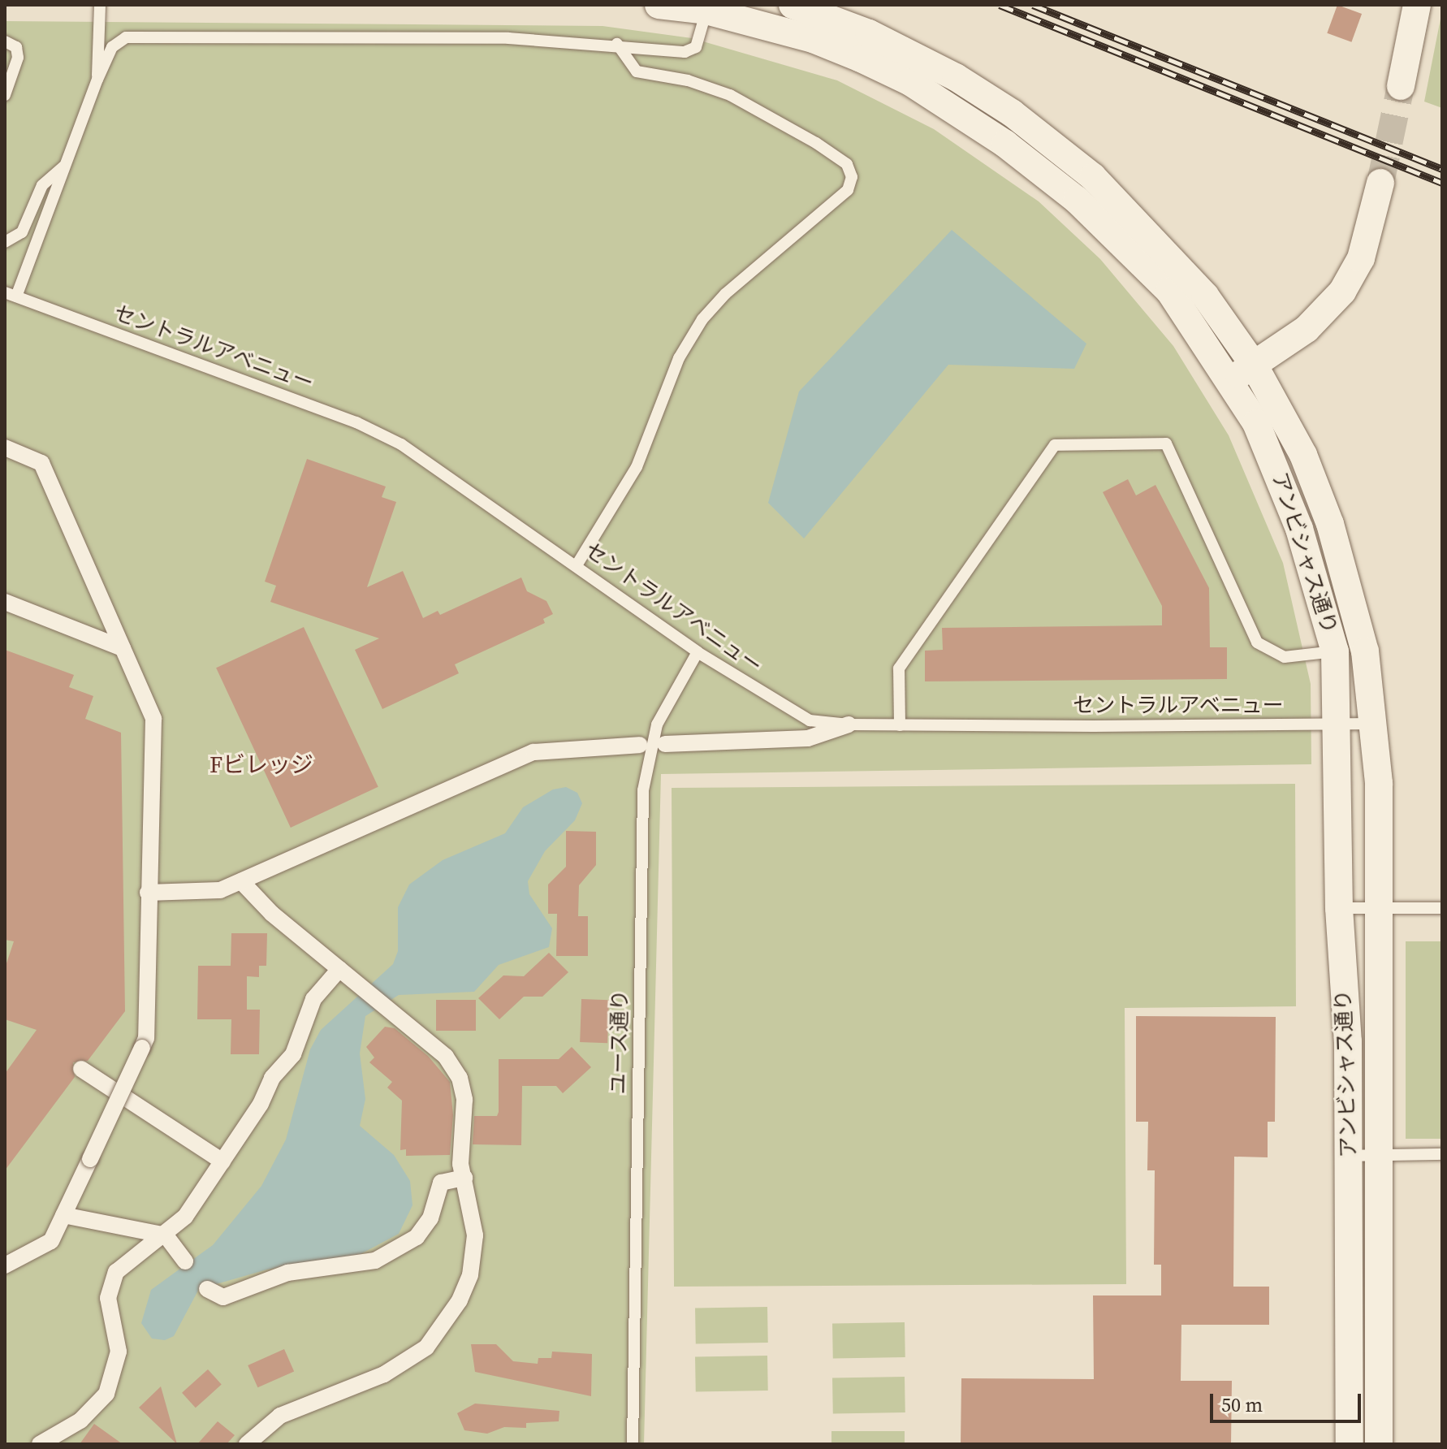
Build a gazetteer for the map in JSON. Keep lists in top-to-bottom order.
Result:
{
  "streets": {
    "street": ["アンビシャス通り"],
    "lane": ["セントラルアベニュー", "ユース通り"]
  },
  "crossings": [
    ["セントラルアベニュー", "アンビシャス通り"],
    ["セントラルアベニュー", "ユース通り"]
  ],
  "districts": ["Fビレッジ"],
  "scale_bar": "50 m"
}
